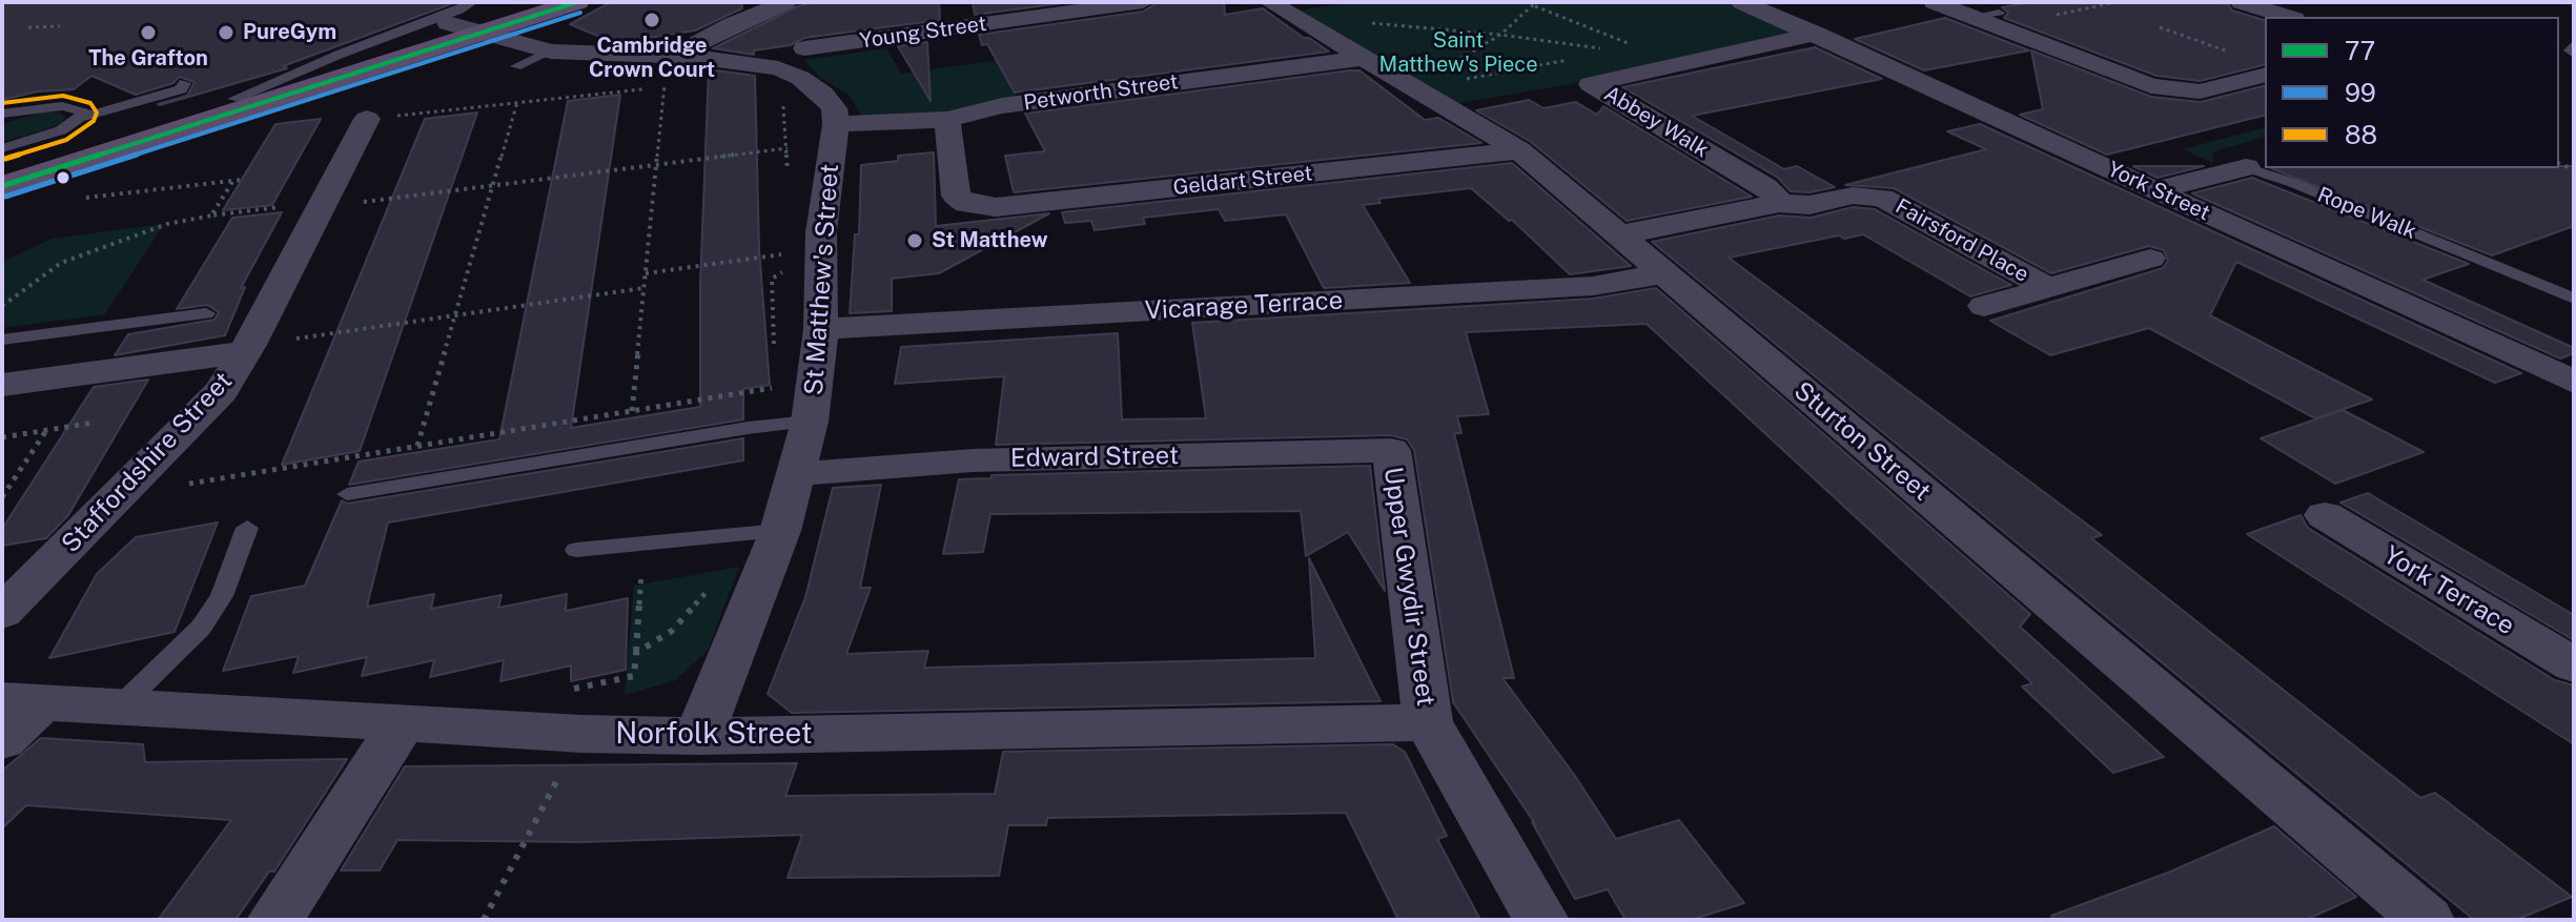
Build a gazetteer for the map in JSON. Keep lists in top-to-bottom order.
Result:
{
  "streets": {
    "street": [
      "Young Street",
      "Petworth Street",
      "Abbey Walk",
      "Geldart Street",
      "York Street",
      "Rope Walk",
      "Fairsford Place",
      "St Matthew's Street",
      "Vicarage Terrace",
      "Sturton Street",
      "Edward Street",
      "Staffordshire Street",
      "Upper Gwydir Street",
      "York Terrace",
      "Norfolk Street"
    ]
  },
  "crossings": [
    ["Petworth Street", "Geldart Street"],
    ["Petworth Street", "St Matthew's Street"],
    ["Petworth Street", "Sturton Street"],
    ["Abbey Walk", "York Street"],
    ["Abbey Walk", "Fairsford Place"],
    ["Geldart Street", "Sturton Street"],
    ["York Street", "Rope Walk"],
    ["St Matthew's Street", "Vicarage Terrace"],
    ["St Matthew's Street", "Edward Street"],
    ["St Matthew's Street", "Norfolk Street"],
    ["Vicarage Terrace", "Sturton Street"],
    ["Edward Street", "Upper Gwydir Street"],
    ["Upper Gwydir Street", "Norfolk Street"]
  ],
  "parks": ["Saint Matthew's Piece"],
  "places": [
    "Cambridge Crown Court",
    "The Grafton",
    "PureGym",
    "St Matthew"
  ],
  "lines": ["transit line 77", "transit line 99", "transit line 88"],
  "legend": ["77", "99", "88"]
}
